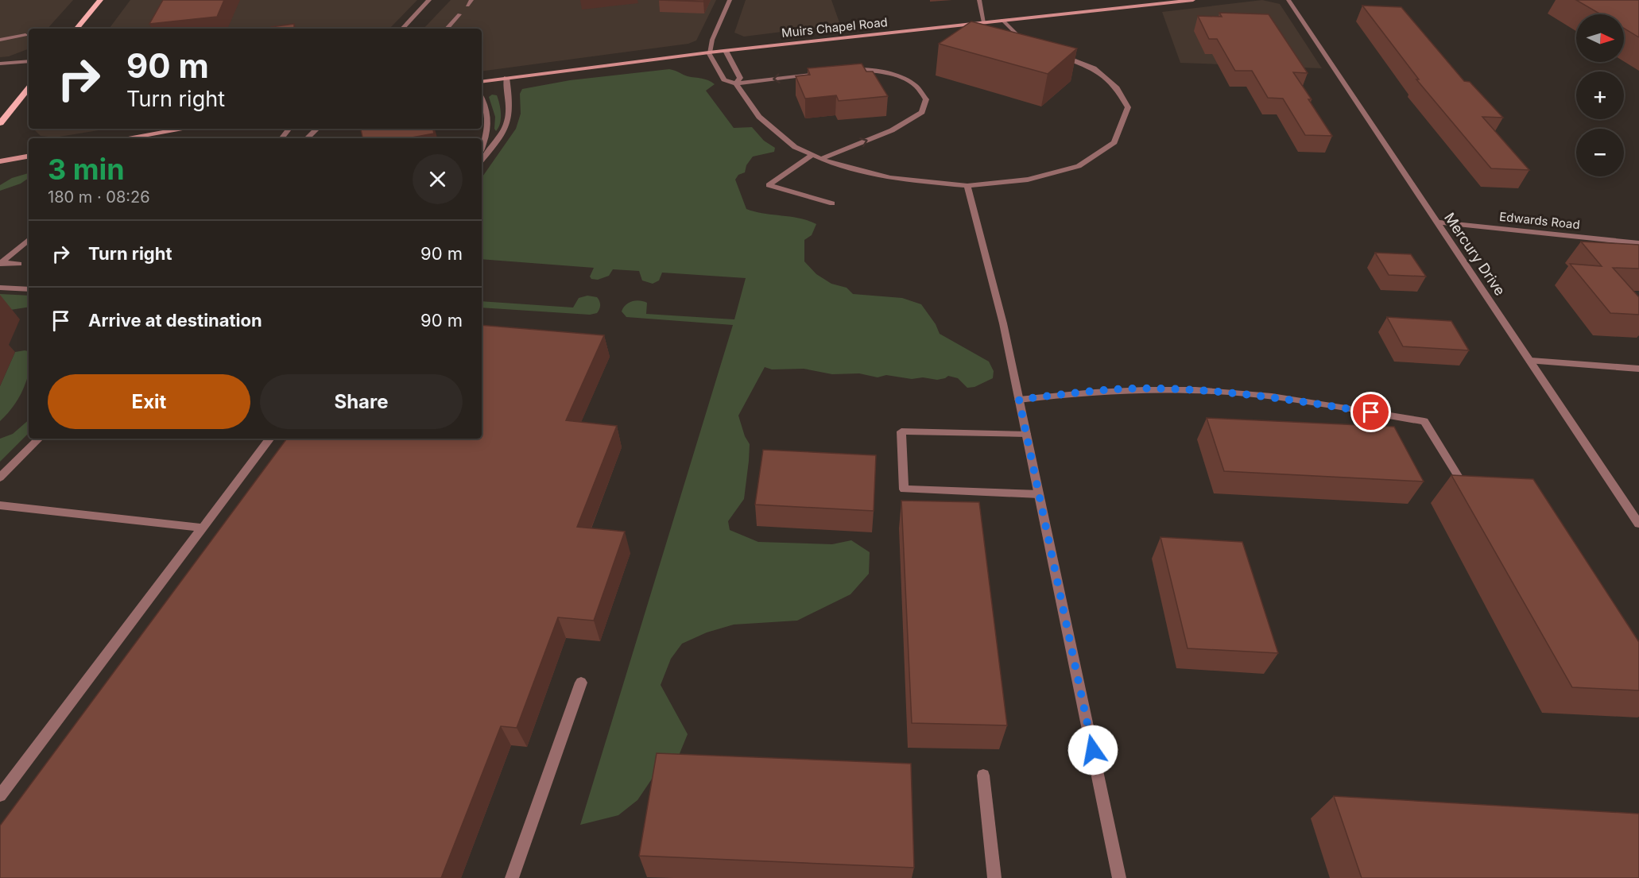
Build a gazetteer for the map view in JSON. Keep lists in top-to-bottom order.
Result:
{
  "streets": {
    "main road": ["Muirs Chapel Road"],
    "street": ["Edwards Road", "Mercury Drive"]
  },
  "crossings": [
    ["Edwards Road", "Mercury Drive"]
  ],
  "north": "right",
  "page": {
    "map_buttons": ["+", "−"],
    "turn": ["90 m", "Turn right"],
    "heading": ["3 min", "180 m · 08:26"],
    "list": [
      {
        "name": "Turn right",
        "value": "90 m"
      },
      {
        "name": "Arrive at destination",
        "value": "90 m"
      }
    ],
    "buttons": ["Exit", "Share"]
  }
}
